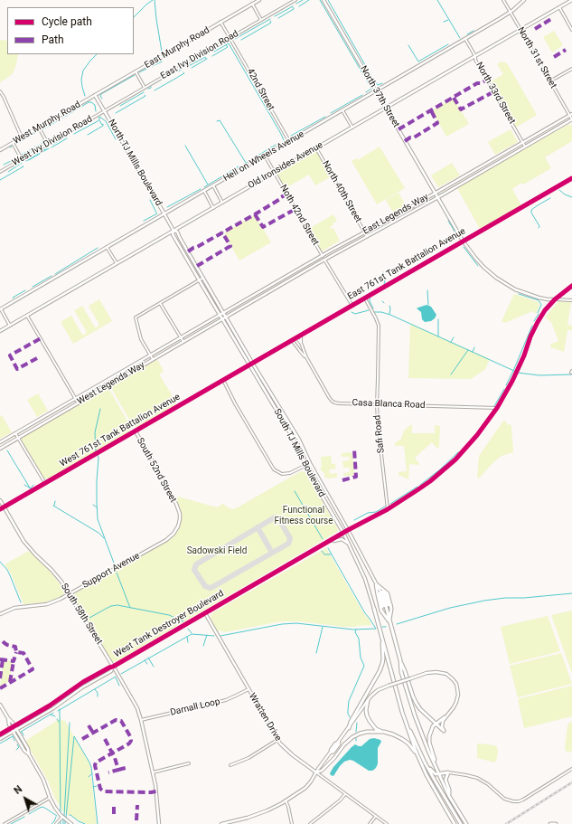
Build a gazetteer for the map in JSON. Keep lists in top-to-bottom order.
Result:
{
  "streets": {
    "main road": ["South TJ Mills Boulevard"],
    "street": [
      "East Murphy Road",
      "East Ivy Division Road",
      "North 31st Street",
      "42nd Street",
      "North 33rd Street",
      "North 37th Street",
      "West Murphy Road",
      "West Ivy Division Road",
      "Hell on Wheels Avenue",
      "North TJ Mills Boulevard",
      "Old Ironsides Avenue",
      "North 40th Street",
      "East Legends Way",
      "Noth 42nd Street",
      "East 761st Tank Battalion Avenue",
      "West Legends Way",
      "Casa Blanca Road",
      "West 761st Tank Battalion Avenue",
      "Safi Road",
      "South 52nd Street",
      "Support Avenue",
      "South 58th Street",
      "West Tank Destroyer Boulevard",
      "Darnall Loop",
      "Wratten Drive"
    ]
  },
  "crossings": [
    ["East Murphy Road", "42nd Street"],
    ["East Murphy Road", "West Murphy Road"],
    ["East Murphy Road", "North TJ Mills Boulevard"],
    ["East Ivy Division Road", "42nd Street"],
    ["East Ivy Division Road", "West Ivy Division Road"],
    ["East Ivy Division Road", "North TJ Mills Boulevard"],
    ["North 31st Street", "Hell on Wheels Avenue"],
    ["North 31st Street", "Old Ironsides Avenue"],
    ["North 31st Street", "East Legends Way"],
    ["42nd Street", "Hell on Wheels Avenue"],
    ["North 33rd Street", "Hell on Wheels Avenue"],
    ["North 33rd Street", "Old Ironsides Avenue"],
    ["North 33rd Street", "East Legends Way"],
    ["North 37th Street", "Hell on Wheels Avenue"],
    ["North 37th Street", "Old Ironsides Avenue"],
    ["North 37th Street", "East Legends Way"],
    ["North 37th Street", "East 761st Tank Battalion Avenue"],
    ["North 37th Street", "West Tank Destroyer Boulevard"],
    ["West Murphy Road", "North TJ Mills Boulevard"],
    ["West Ivy Division Road", "North TJ Mills Boulevard"],
    ["Hell on Wheels Avenue", "North TJ Mills Boulevard"],
    ["Hell on Wheels Avenue", "Noth 42nd Street"],
    ["North TJ Mills Boulevard", "Old Ironsides Avenue"],
    ["North TJ Mills Boulevard", "East Legends Way"],
    ["North TJ Mills Boulevard", "West Legends Way"],
    ["North TJ Mills Boulevard", "South TJ Mills Boulevard"],
    ["Old Ironsides Avenue", "North 40th Street"],
    ["Old Ironsides Avenue", "Noth 42nd Street"],
    ["North 40th Street", "East Legends Way"],
    ["East Legends Way", "Noth 42nd Street"],
    ["East Legends Way", "West Legends Way"],
    ["East Legends Way", "South TJ Mills Boulevard"],
    ["East 761st Tank Battalion Avenue", "Casa Blanca Road"],
    ["East 761st Tank Battalion Avenue", "West 761st Tank Battalion Avenue"],
    ["East 761st Tank Battalion Avenue", "Safi Road"],
    ["East 761st Tank Battalion Avenue", "South TJ Mills Boulevard"],
    ["West Legends Way", "South TJ Mills Boulevard"],
    ["Casa Blanca Road", "Safi Road"],
    ["Casa Blanca Road", "West Tank Destroyer Boulevard"],
    ["West 761st Tank Battalion Avenue", "South TJ Mills Boulevard"],
    ["West 761st Tank Battalion Avenue", "South 52nd Street"],
    ["West 761st Tank Battalion Avenue", "South 58th Street"],
    ["Safi Road", "West Tank Destroyer Boulevard"],
    ["South TJ Mills Boulevard", "West Tank Destroyer Boulevard"],
    ["South 52nd Street", "Support Avenue"],
    ["Support Avenue", "South 58th Street"],
    ["South 58th Street", "West Tank Destroyer Boulevard"],
    ["South 58th Street", "Darnall Loop"],
    ["West Tank Destroyer Boulevard", "Wratten Drive"],
    ["Darnall Loop", "Wratten Drive"]
  ],
  "parks": ["Functional Fitness course", "Sadowski Field"],
  "legend": ["Cycle path", "Path"],
  "north": "top left"
}
